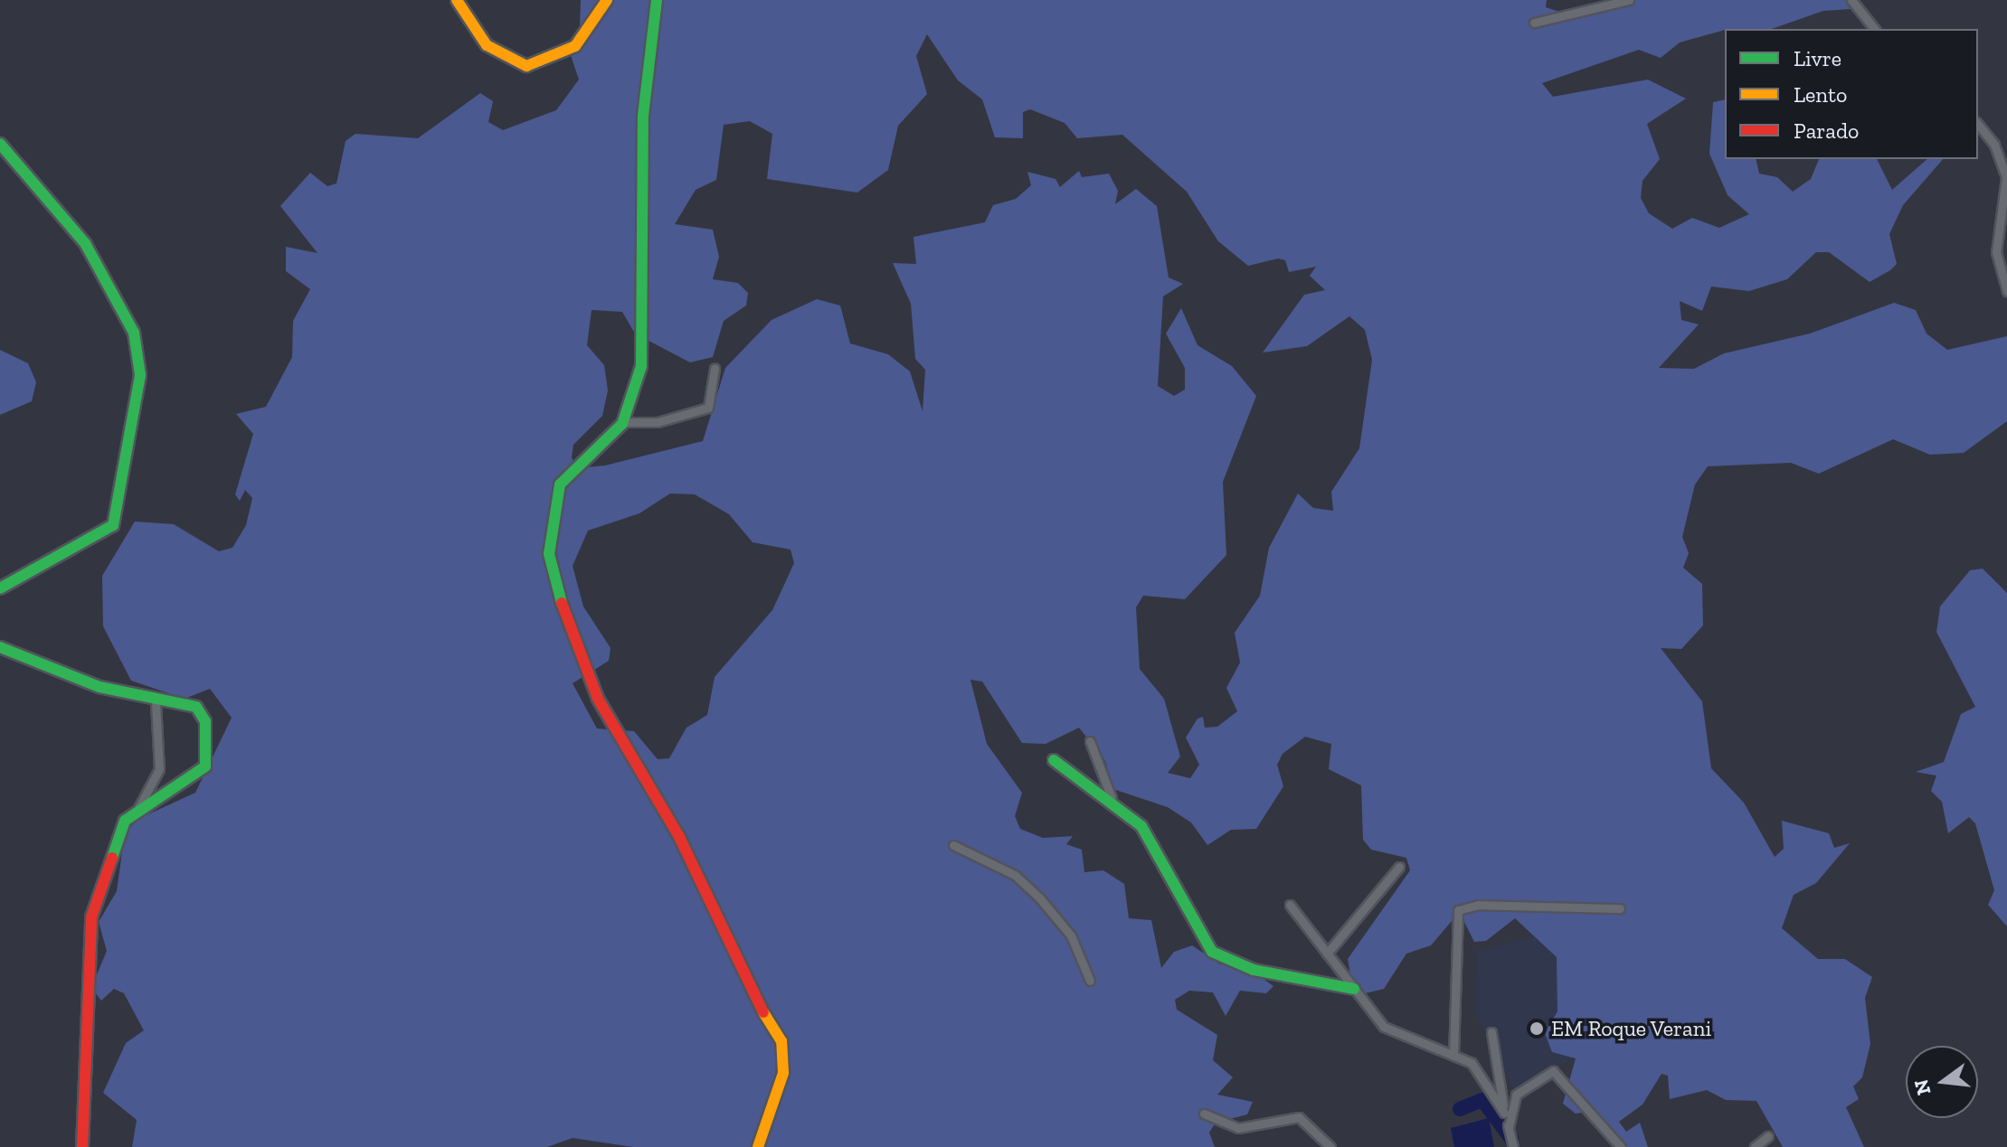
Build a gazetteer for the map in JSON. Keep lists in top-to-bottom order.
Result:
{
  "places": ["EM Roque Verani"],
  "legend": ["Livre", "Lento", "Parado"],
  "north": "left"
}
